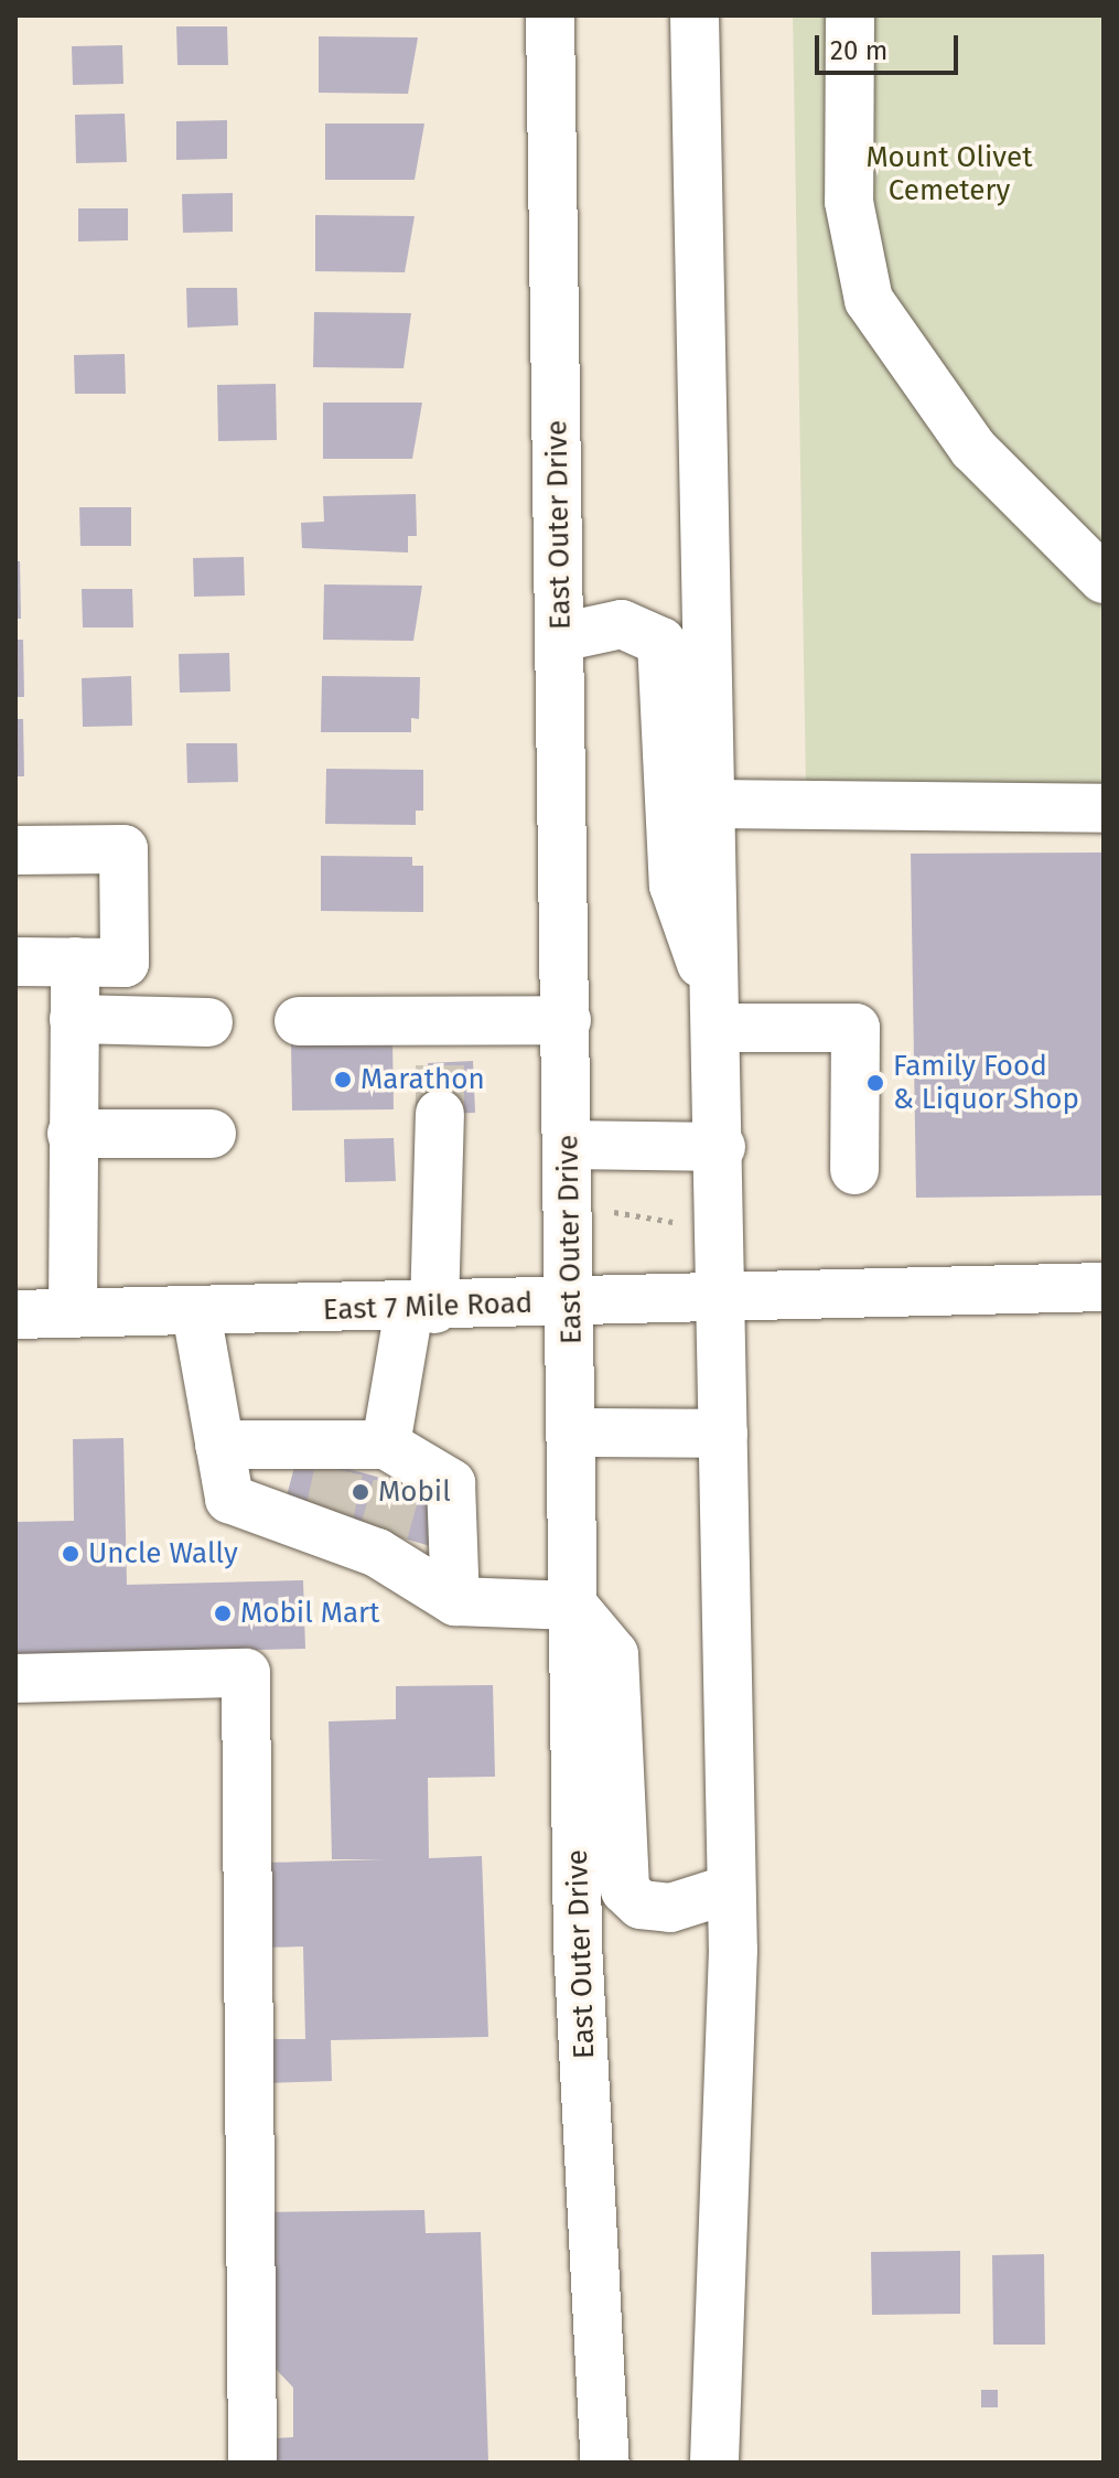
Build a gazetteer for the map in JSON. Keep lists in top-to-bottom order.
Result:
{
  "streets": {
    "main road": ["East Outer Drive", "East 7 Mile Road"]
  },
  "crossings": [
    ["East Outer Drive", "East 7 Mile Road"]
  ],
  "parks": ["Mount Olivet Cemetery"],
  "places": [
    "Marathon",
    "Family Food & Liquor Shop",
    "Mobil",
    "Uncle Wally",
    "Mobil Mart"
  ],
  "scale_bar": "20 m"
}
